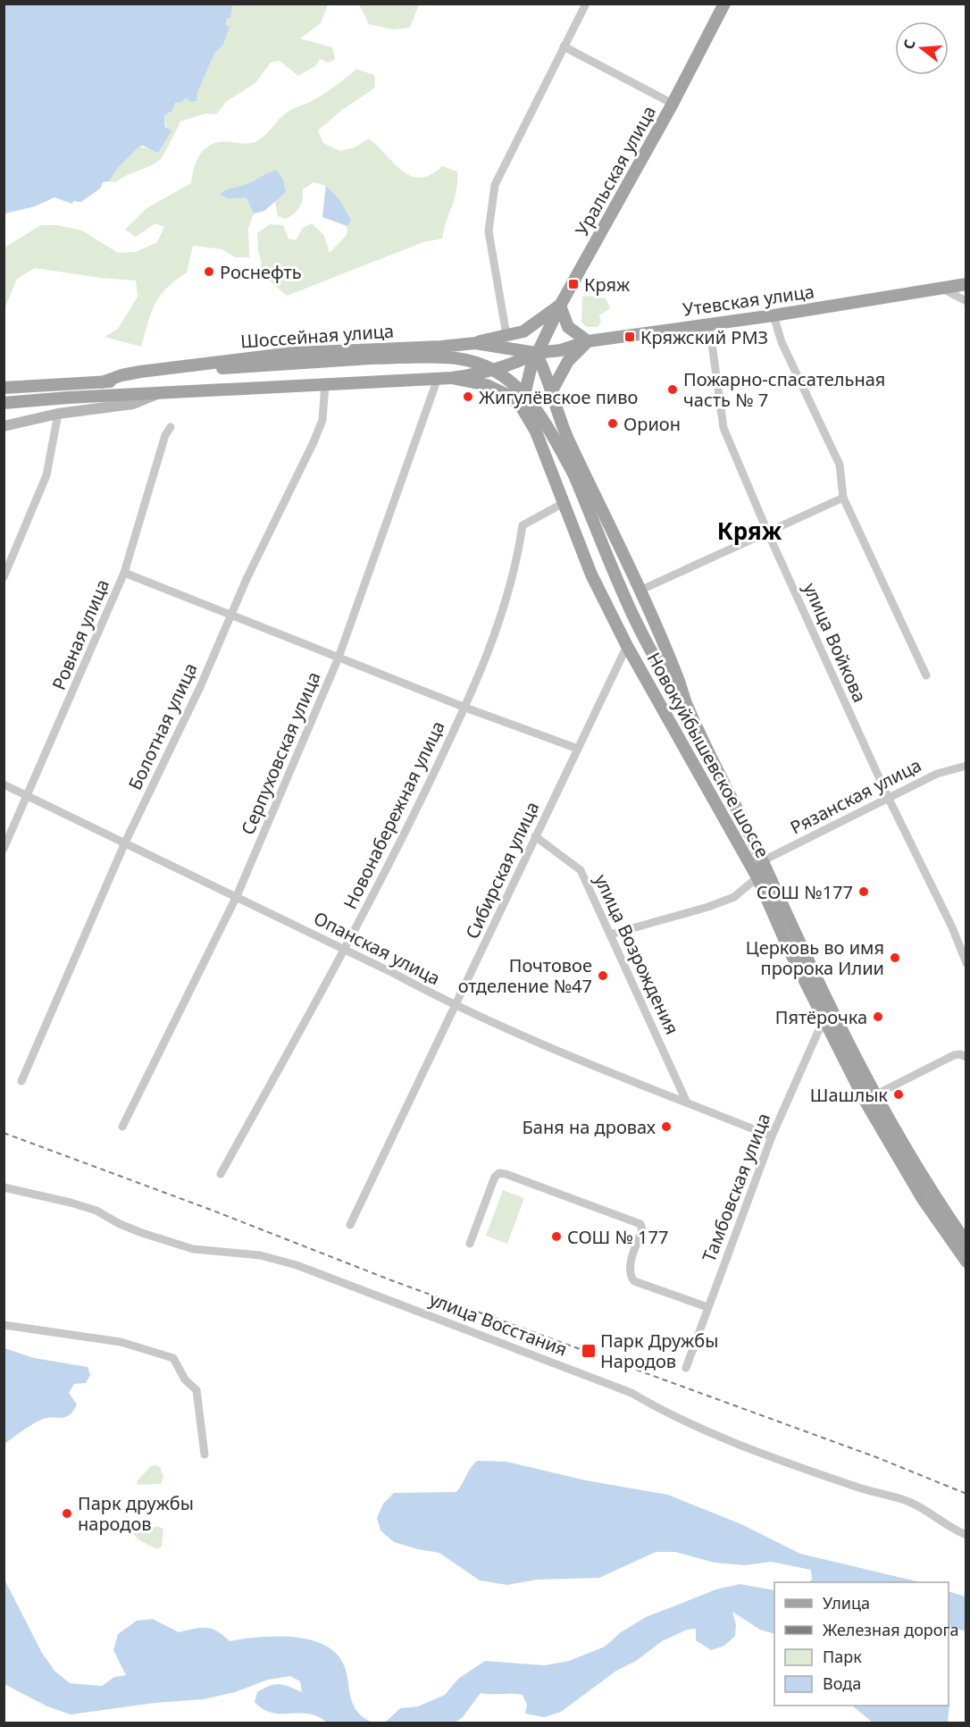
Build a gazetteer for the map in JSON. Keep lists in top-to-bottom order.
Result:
{
  "streets": {
    "main road": [
      "Уральская улица",
      "Утевская улица",
      "Шоссейная улица",
      "Новокуйбышевское шоссе"
    ],
    "street": [
      "Ровная улица",
      "улица Войкова",
      "Болотная улица",
      "Серпуховская улица",
      "Рязанская улица",
      "Новонабережная улица",
      "Сибирская улица",
      "Опанская улица",
      "улица Возрождения",
      "Тамбовская улица",
      "улица Восстания"
    ]
  },
  "crossings": [
    ["Уральская улица", "Утевская улица"],
    ["Уральская улица", "Шоссейная улица"],
    ["Уральская улица", "Новокуйбышевское шоссе"],
    ["Утевская улица", "Шоссейная улица"],
    ["Утевская улица", "улица Войкова"],
    ["Утевская улица", "Новокуйбышевское шоссе"],
    ["Шоссейная улица", "Новокуйбышевское шоссе"],
    ["Ровная улица", "Опанская улица"],
    ["улица Войкова", "Рязанская улица"],
    ["Болотная улица", "Опанская улица"],
    ["Серпуховская улица", "Опанская улица"],
    ["Новокуйбышевское шоссе", "Рязанская улица"],
    ["Новокуйбышевское шоссе", "Новонабережная улица"],
    ["Новокуйбышевское шоссе", "Сибирская улица"],
    ["Новокуйбышевское шоссе", "Тамбовская улица"],
    ["Новонабережная улица", "Опанская улица"],
    ["Сибирская улица", "Опанская улица"],
    ["Сибирская улица", "улица Возрождения"],
    ["Опанская улица", "улица Возрождения"],
    ["Опанская улица", "Тамбовская улица"]
  ],
  "districts": ["Кряж"],
  "places": {
    "other": [
      "Роснефть",
      "Пожарно-спасательная часть № 7",
      "Жигулёвское пиво",
      "Орион",
      "СОШ №177",
      "Церковь во имя пророка Илии",
      "Почтовое отделение №47",
      "Пятёрочка",
      "Шашлык",
      "Баня на дровах",
      "СОШ № 177",
      "Парк дружбы народов"
    ],
    "transit": ["Кряж", "Кряжский РМЗ", "Парк Дружбы Народов"]
  },
  "legend": [
    "Улица",
    "Железная дорога",
    "Парк",
    "Вода"
  ],
  "north": "left"
}
